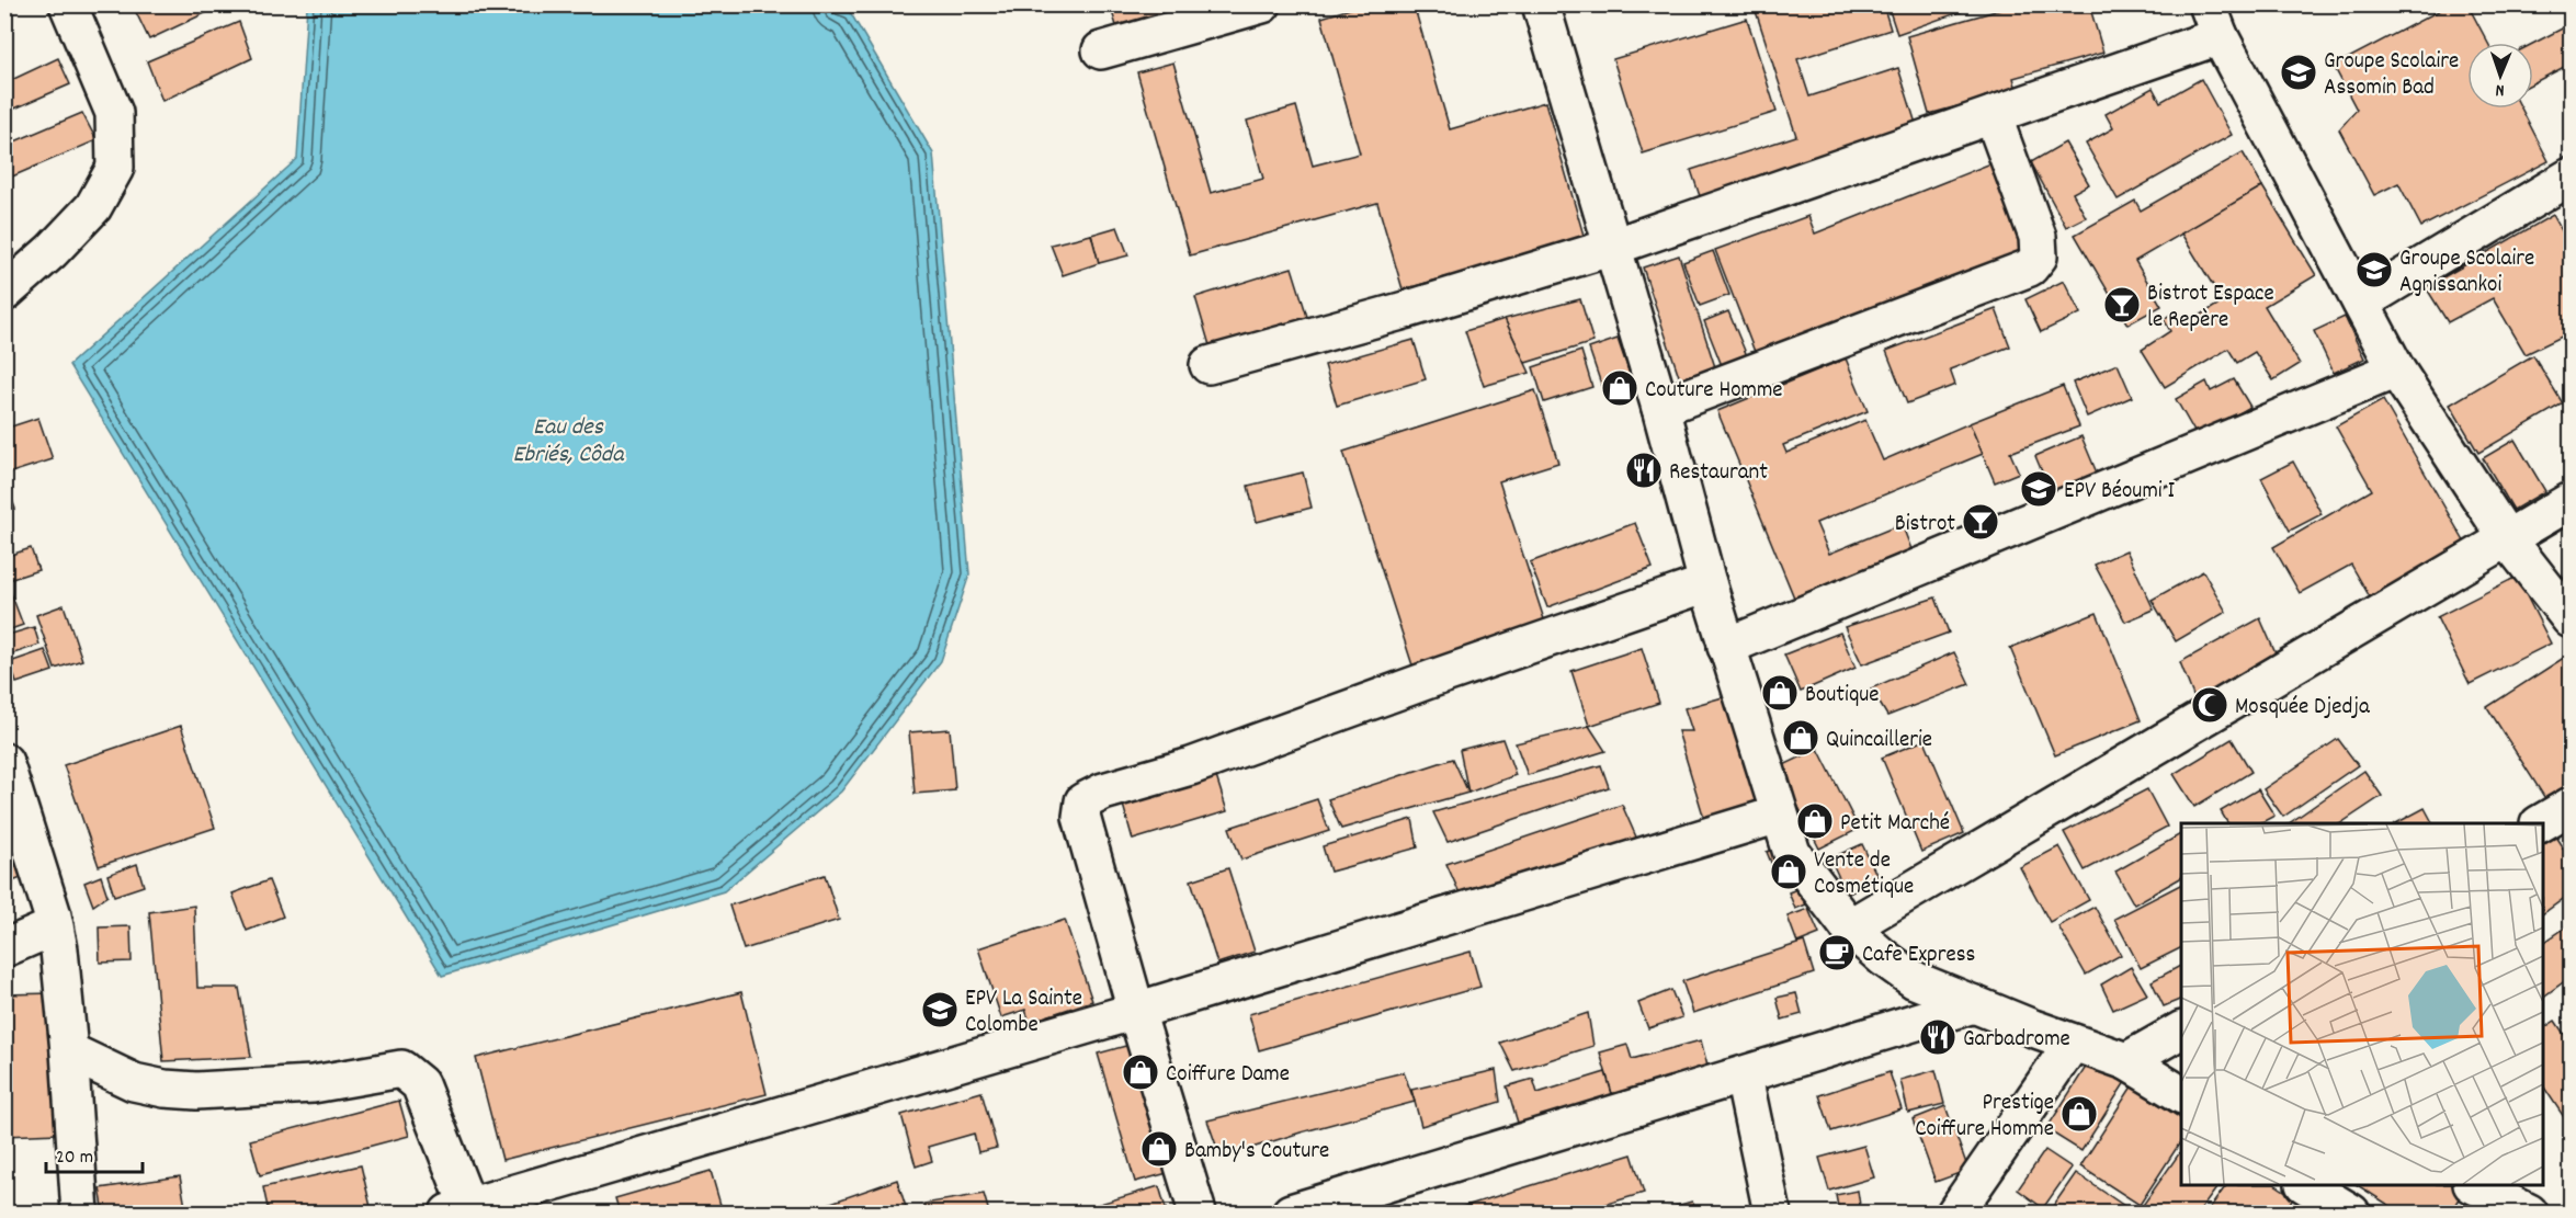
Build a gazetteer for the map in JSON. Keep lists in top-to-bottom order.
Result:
{
  "water": ["Eau des Ebriés, Côda"],
  "places": {
    "school or university": [
      "Groupe Scolaire Assomin Bad",
      "Groupe Scolaire Agnissankoi",
      "EPV Béoumi I",
      "EPV La Sainte Colombe"
    ],
    "bar": ["Bistrot Espace le Repère", "Bistrot"],
    "shop": [
      "Couture Homme",
      "Boutique",
      "Quincaillerie",
      "Petit Marché",
      "Vente de Cosmétique",
      "Coiffure Dame",
      "Prestige Coiffure Homme",
      "Bamby's Couture"
    ],
    "restaurant": ["Restaurant", "Garbadrome"],
    "mosque": ["Mosquée Djedja"],
    "cafe": ["Cafe Express"]
  },
  "scale_bar": "20 m",
  "north": "bottom"
}
